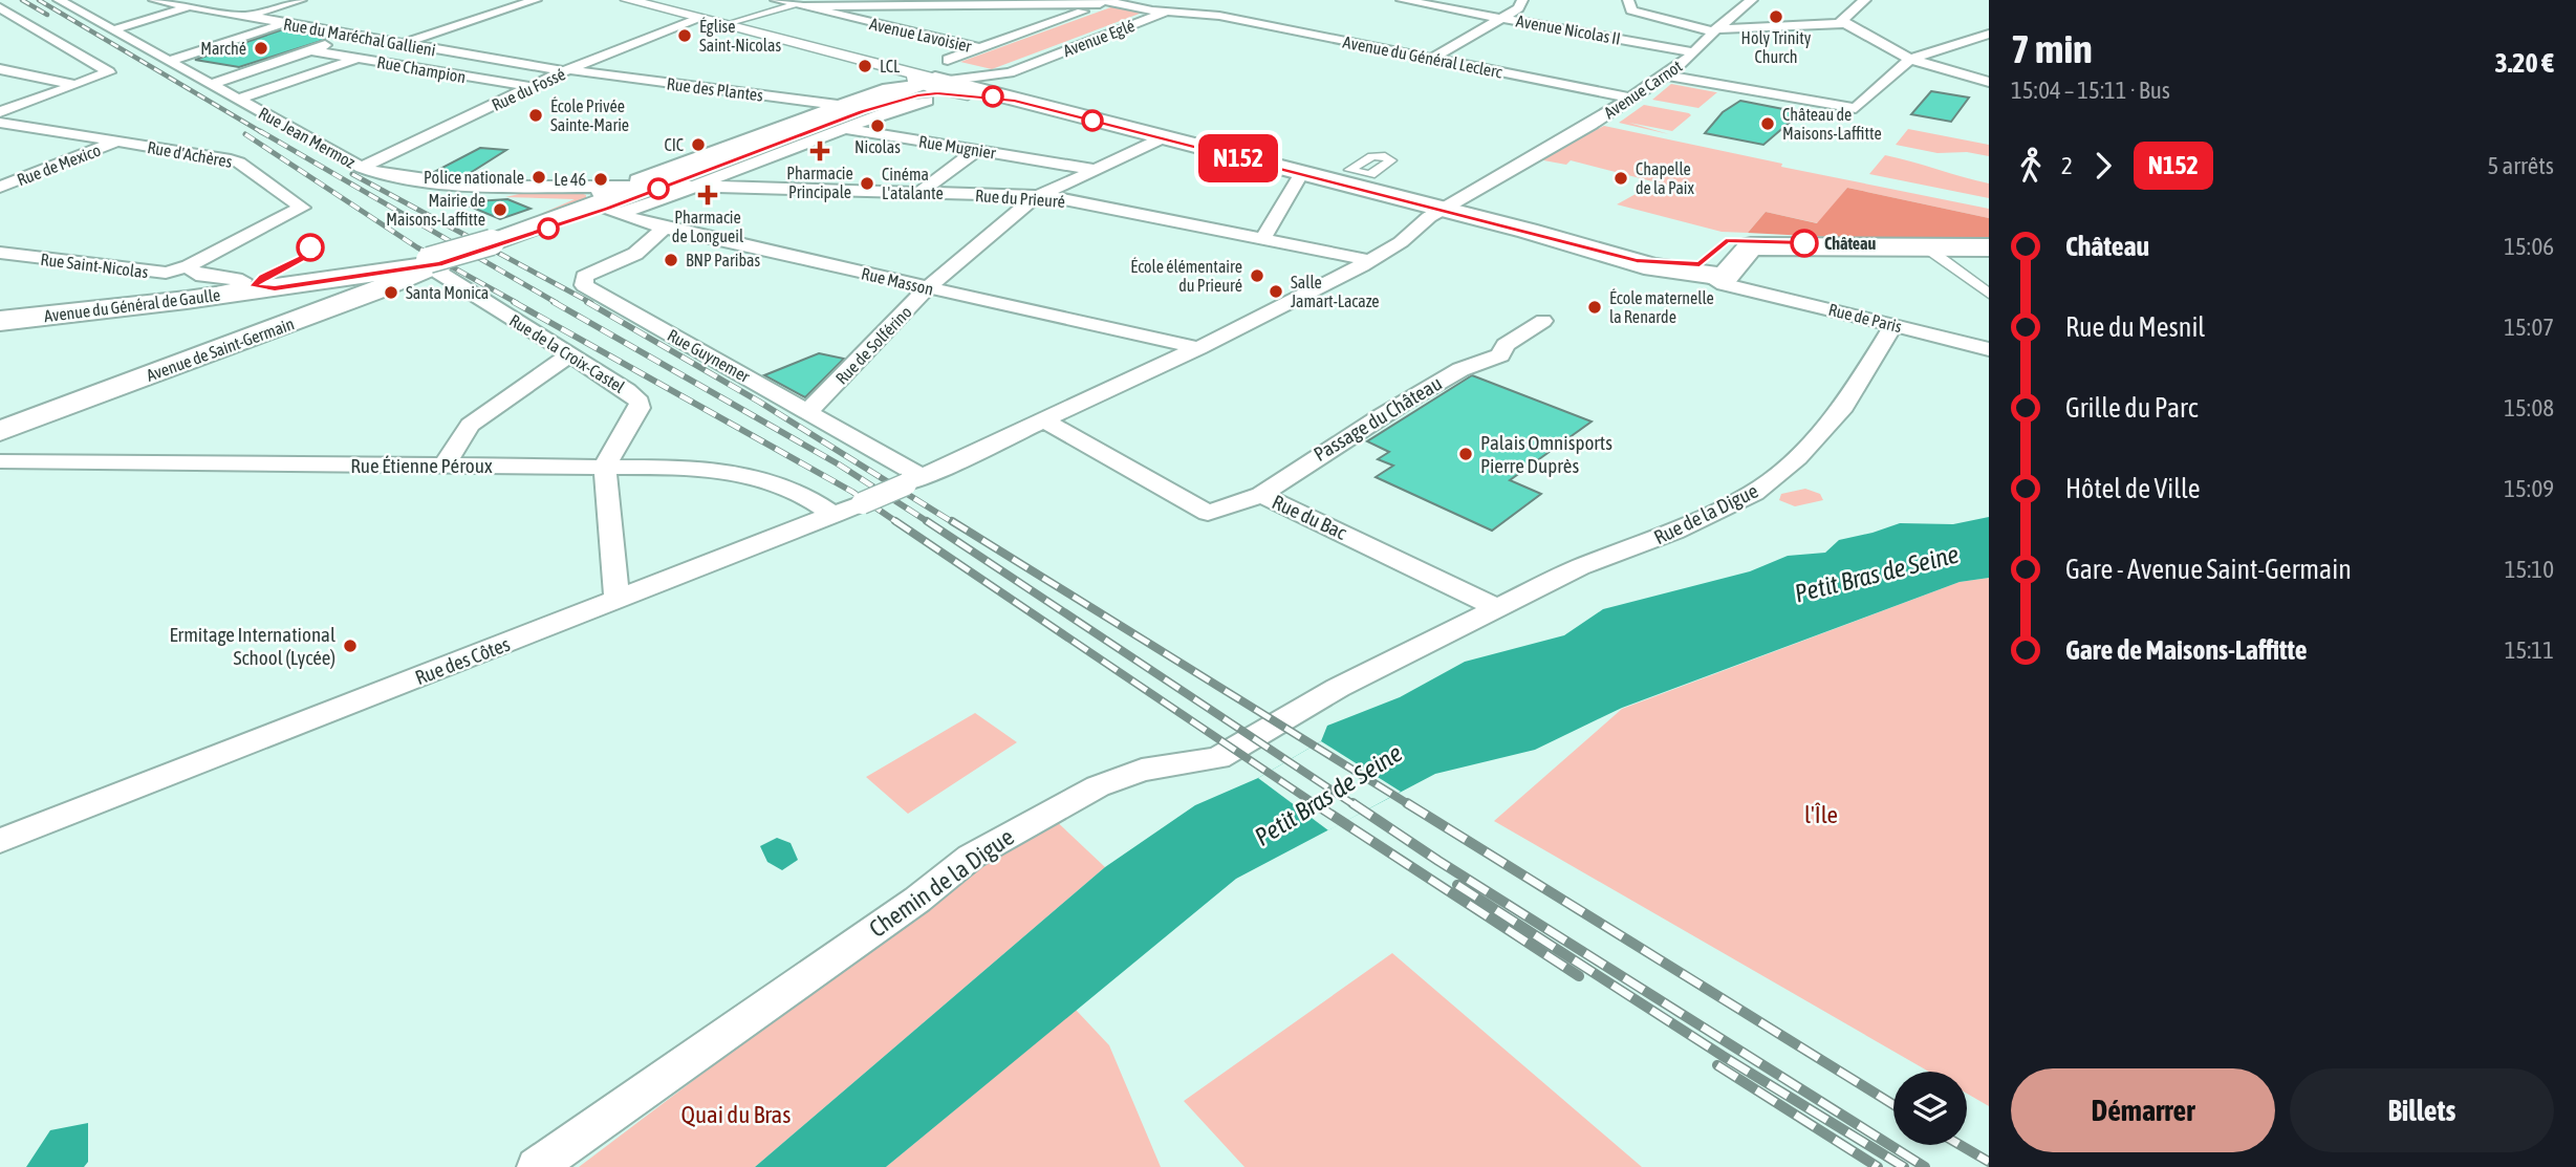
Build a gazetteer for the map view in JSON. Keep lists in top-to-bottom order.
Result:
{
  "streets": {
    "main road": ["Avenue du Général de Gaulle", "Rue de Paris", "Avenue de Saint-Germain"],
    "street": [
      "Avenue Nicolas II",
      "Avenue Lavoisier",
      "Rue du Maréchal Gallieni",
      "Avenue Eglé",
      "Avenue du Général Leclerc",
      "Rue Champion",
      "Rue du Fossé",
      "Rue des Plantes",
      "Avenue Carnot",
      "Rue Jean Mermoz",
      "Rue Mugnier",
      "Rue d'Achères",
      "Rue de Mexico",
      "Rue du Prieuré",
      "Rue Saint-Nicolas",
      "Rue Masson",
      "Rue de Solférino",
      "Rue de la Croix-Castel",
      "Rue Guynemer",
      "Passage du Château",
      "Rue Étienne Péroux",
      "Rue de la Digue",
      "Rue du Bac",
      "Rue des Côtes",
      "Chemin de la Digue"
    ]
  },
  "crossings": [
    ["Avenue Nicolas II", "Avenue Carnot"],
    ["Avenue Lavoisier", "Avenue Eglé"],
    ["Avenue Lavoisier", "Avenue du Général Leclerc"],
    ["Rue du Maréchal Gallieni", "Rue du Fossé"],
    ["Rue du Maréchal Gallieni", "Rue des Plantes"],
    ["Avenue Eglé", "Avenue du Général Leclerc"],
    ["Avenue Eglé", "Rue de Paris"],
    ["Avenue du Général Leclerc", "Avenue Carnot"],
    ["Rue Champion", "Rue du Fossé"],
    ["Rue du Fossé", "Rue des Plantes"],
    ["Rue du Fossé", "Rue Jean Mermoz"],
    ["Rue des Plantes", "Rue Mugnier"],
    ["Avenue Carnot", "Rue du Prieuré"],
    ["Avenue Carnot", "Rue Masson"],
    ["Avenue Carnot", "Rue de Paris"],
    ["Avenue Carnot", "Rue des Côtes"],
    ["Rue Jean Mermoz", "Rue du Prieuré"],
    ["Rue Jean Mermoz", "Rue Masson"],
    ["Rue Mugnier", "Rue de Solférino"],
    ["Rue d'Achères", "Rue de Mexico"],
    ["Rue d'Achères", "Rue Saint-Nicolas"],
    ["Rue du Prieuré", "Rue Masson"],
    ["Rue du Prieuré", "Rue de Solférino"],
    ["Rue Masson", "Rue de Solférino"],
    ["Rue Masson", "Rue Guynemer"],
    ["Rue Masson", "Rue des Côtes"],
    ["Avenue du Général de Gaulle", "Avenue de Saint-Germain"],
    ["Avenue du Général de Gaulle", "Rue de la Croix-Castel"],
    ["Rue de Paris", "Rue de Solférino"],
    ["Rue de Paris", "Rue de la Digue"],
    ["Rue de Solférino", "Rue Guynemer"],
    ["Avenue de Saint-Germain", "Rue de la Croix-Castel"],
    ["Rue de la Croix-Castel", "Rue Étienne Péroux"],
    ["Rue Guynemer", "Rue des Côtes"],
    ["Passage du Château", "Rue du Bac"],
    ["Rue Étienne Péroux", "Rue des Côtes"],
    ["Rue de la Digue", "Rue du Bac"],
    ["Rue de la Digue", "Chemin de la Digue"],
    ["Rue du Bac", "Rue des Côtes"],
    ["Rue du Bac", "Chemin de la Digue"]
  ],
  "water": ["Petit Bras de Seine"],
  "parks": ["l'Île", "Quai du Bras"],
  "places": {
    "other": [
      "Holy Trinity Church",
      "Église Saint-Nicolas",
      "Marché",
      "LCL",
      "École Privée Sainte-Marie",
      "Château de Maisons-Laffitte",
      "Nicolas",
      "CIC",
      "Police nationale",
      "Chapelle de la Paix",
      "Le 46",
      "Cinéma L'atalante",
      "Mairie de Maisons-Laffitte",
      "Château",
      "BNP Paribas",
      "École élémentaire du Prieuré",
      "Salle Jamart-Lacaze",
      "Santa Monica",
      "École maternelle la Renarde",
      "Palais Omnisports Pierre Duprès",
      "Ermitage International School (Lycée)"
    ],
    "health": ["Pharmacie Principale", "Pharmacie de Longueil"]
  },
  "lines": ["bus line N152"],
  "page": {
    "on_map": "N152",
    "heading": ["7 min", "15:04 – 15:11 · Bus", "3.20 €"],
    "legs": ["2", "N152", "5 arrêts"],
    "list": [
      {
        "name": "Château",
        "value": "15:06"
      },
      {
        "name": "Rue du Mesnil",
        "value": "15:07"
      },
      {
        "name": "Grille du Parc",
        "value": "15:08"
      },
      {
        "name": "Hôtel de Ville",
        "value": "15:09"
      },
      {
        "name": "Gare - Avenue Saint-Germain",
        "value": "15:10"
      },
      {
        "name": "Gare de Maisons-Laffitte",
        "value": "15:11"
      }
    ],
    "buttons": ["Démarrer", "Billets"]
  }
}
